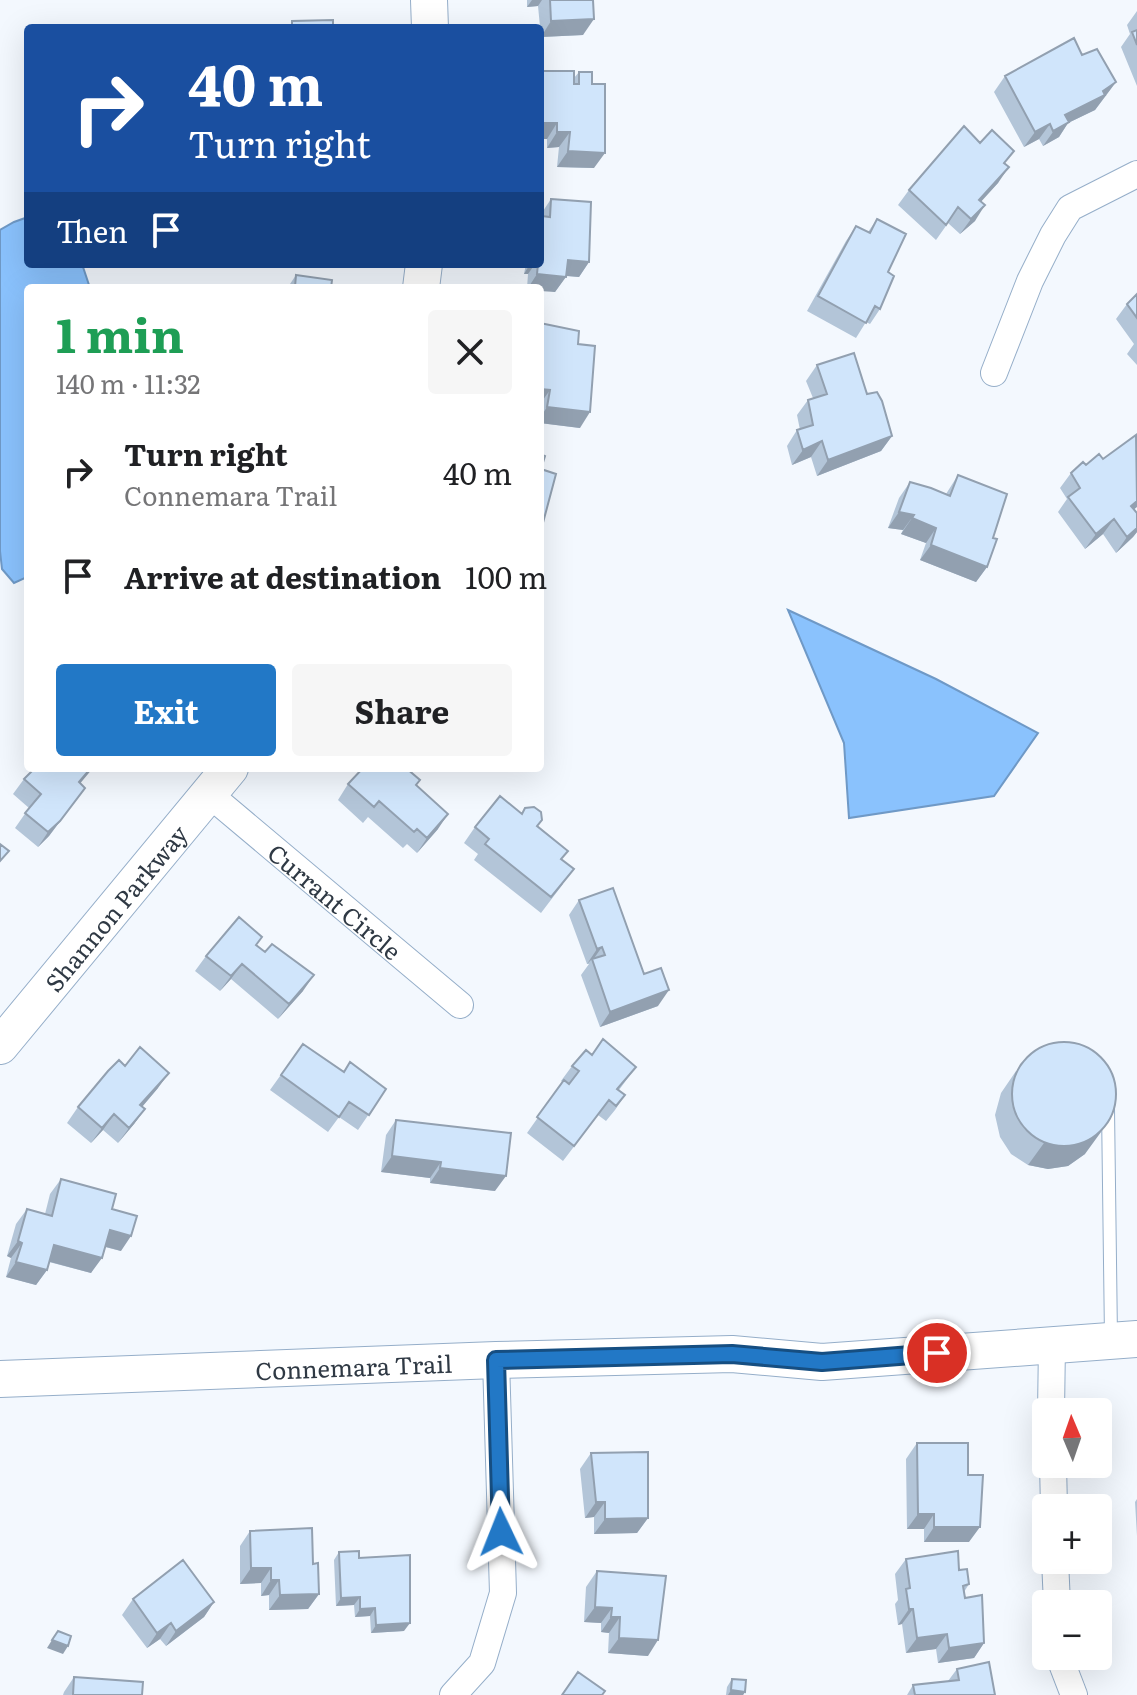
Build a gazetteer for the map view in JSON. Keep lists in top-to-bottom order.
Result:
{
  "streets": {
    "street": ["Currant Circle", "Shannon Parkway", "Connemara Trail"]
  },
  "crossings": [
    ["Currant Circle", "Shannon Parkway"]
  ],
  "north": "top",
  "page": {
    "turn": ["40 m", "Turn right"],
    "then": "Then",
    "heading": ["1 min", "140 m · 11:32"],
    "list": [
      {
        "name": "Turn right",
        "note": "Connemara Trail",
        "value": "40 m"
      },
      {
        "name": "Arrive at destination",
        "value": "100 m"
      }
    ],
    "buttons": ["Exit", "Share"],
    "map_buttons": ["+", "−"]
  }
}
